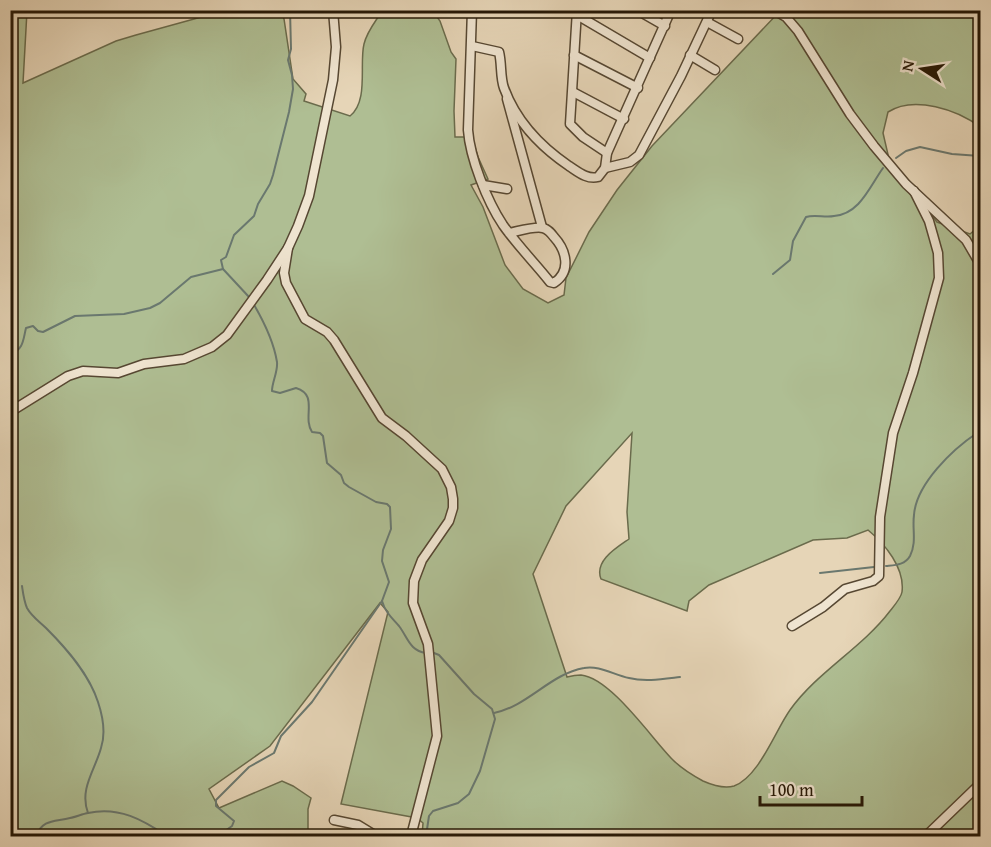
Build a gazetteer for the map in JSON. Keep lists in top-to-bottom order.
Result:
{
  "scale_bar": "100 m",
  "north": "left"
}
